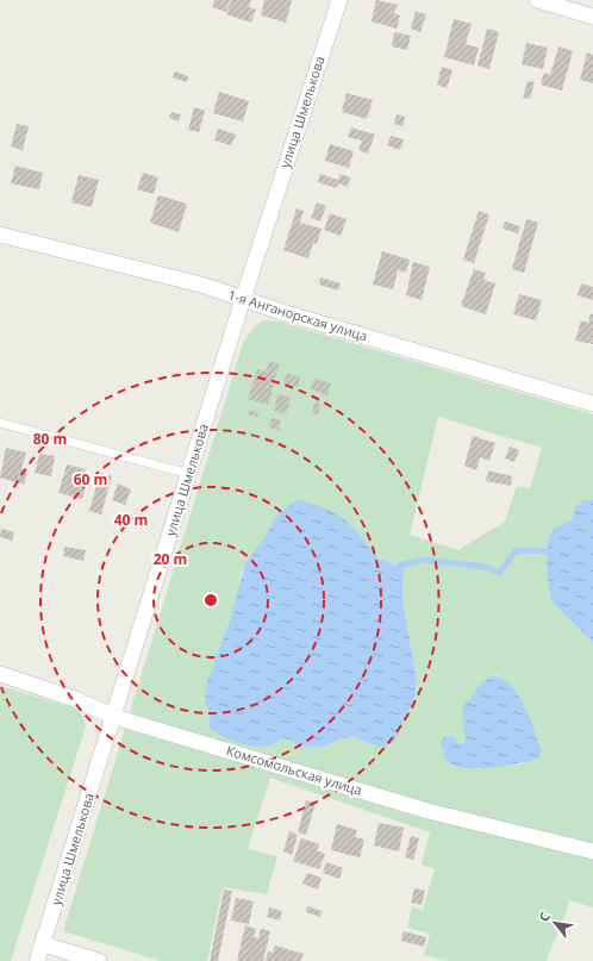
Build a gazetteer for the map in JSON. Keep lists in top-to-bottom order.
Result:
{
  "streets": {
    "street": ["улица Шмелькова", "1-я Анганорская улица", "Комсомольская улица"]
  },
  "crossings": [
    ["улица Шмелькова", "1-я Анганорская улица"],
    ["улица Шмелькова", "Комсомольская улица"]
  ],
  "north": "top left",
  "rings": [
    "80 m",
    "60 m",
    "40 m",
    "20 m"
  ]
}
